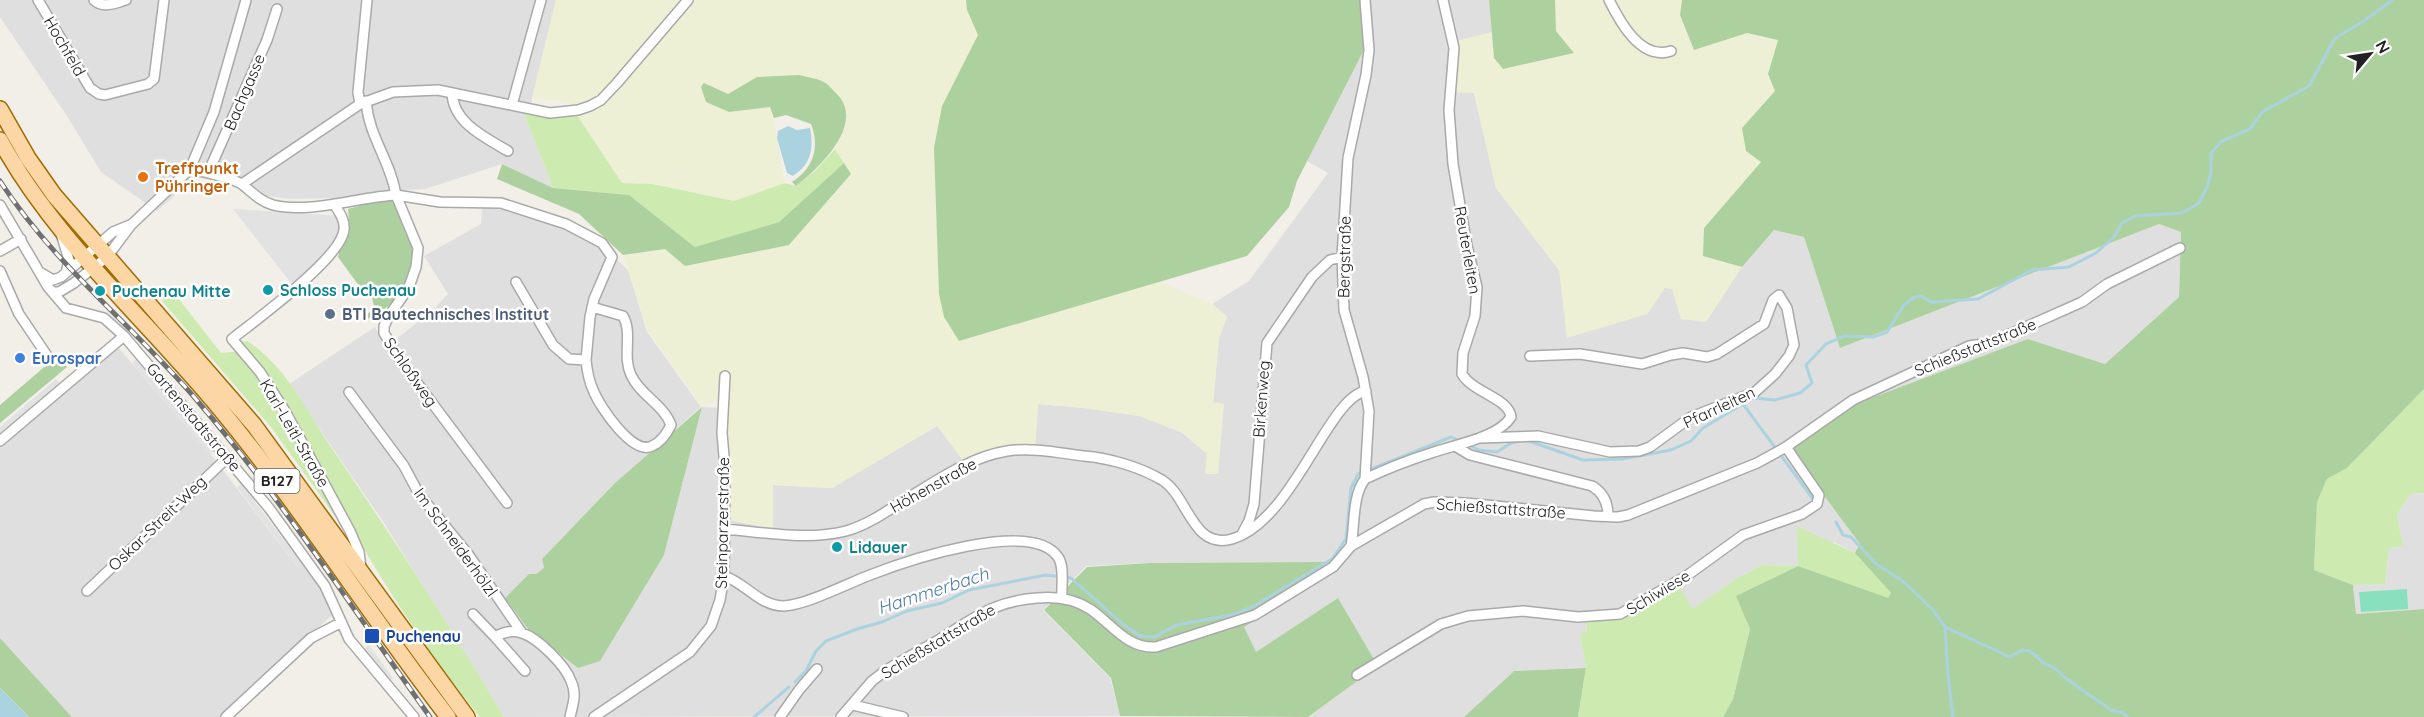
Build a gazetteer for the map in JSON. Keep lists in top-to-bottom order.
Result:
{
  "streets": {
    "main road": ["B127"],
    "street": [
      "Hochfeld",
      "Bachgasse",
      "Reuterleiten",
      "Bergstraße",
      "Schießstattstraße",
      "Schloßweg",
      "Birkenweg",
      "Pfarrleiten",
      "Gartenstadtstraße",
      "Karl-Leitl-Straße",
      "Höhenstraße",
      "Oskar-Streit-Weg",
      "Steinparzerstraße",
      "Im Schneiderhölzl",
      "Schiwiese"
    ]
  },
  "crossings": [
    ["Reuterleiten", "Schießstattstraße"],
    ["Reuterleiten", "Pfarrleiten"],
    ["Bergstraße", "Schießstattstraße"],
    ["Bergstraße", "Birkenweg"],
    ["Bergstraße", "Höhenstraße"],
    ["Schießstattstraße", "Schiwiese"],
    ["Birkenweg", "Höhenstraße"],
    ["Gartenstadtstraße", "Oskar-Streit-Weg"],
    ["Karl-Leitl-Straße", "B127"],
    ["Höhenstraße", "Steinparzerstraße"]
  ],
  "water": ["Hammerbach"],
  "places": {
    "other": [
      "Treffpunkt Pühringer",
      "Schloss Puchenau",
      "Puchenau Mitte",
      "BTI Bautechnisches Institut",
      "Eurospar",
      "Lidauer"
    ],
    "transit": ["Puchenau"]
  },
  "north": "top right"
}
